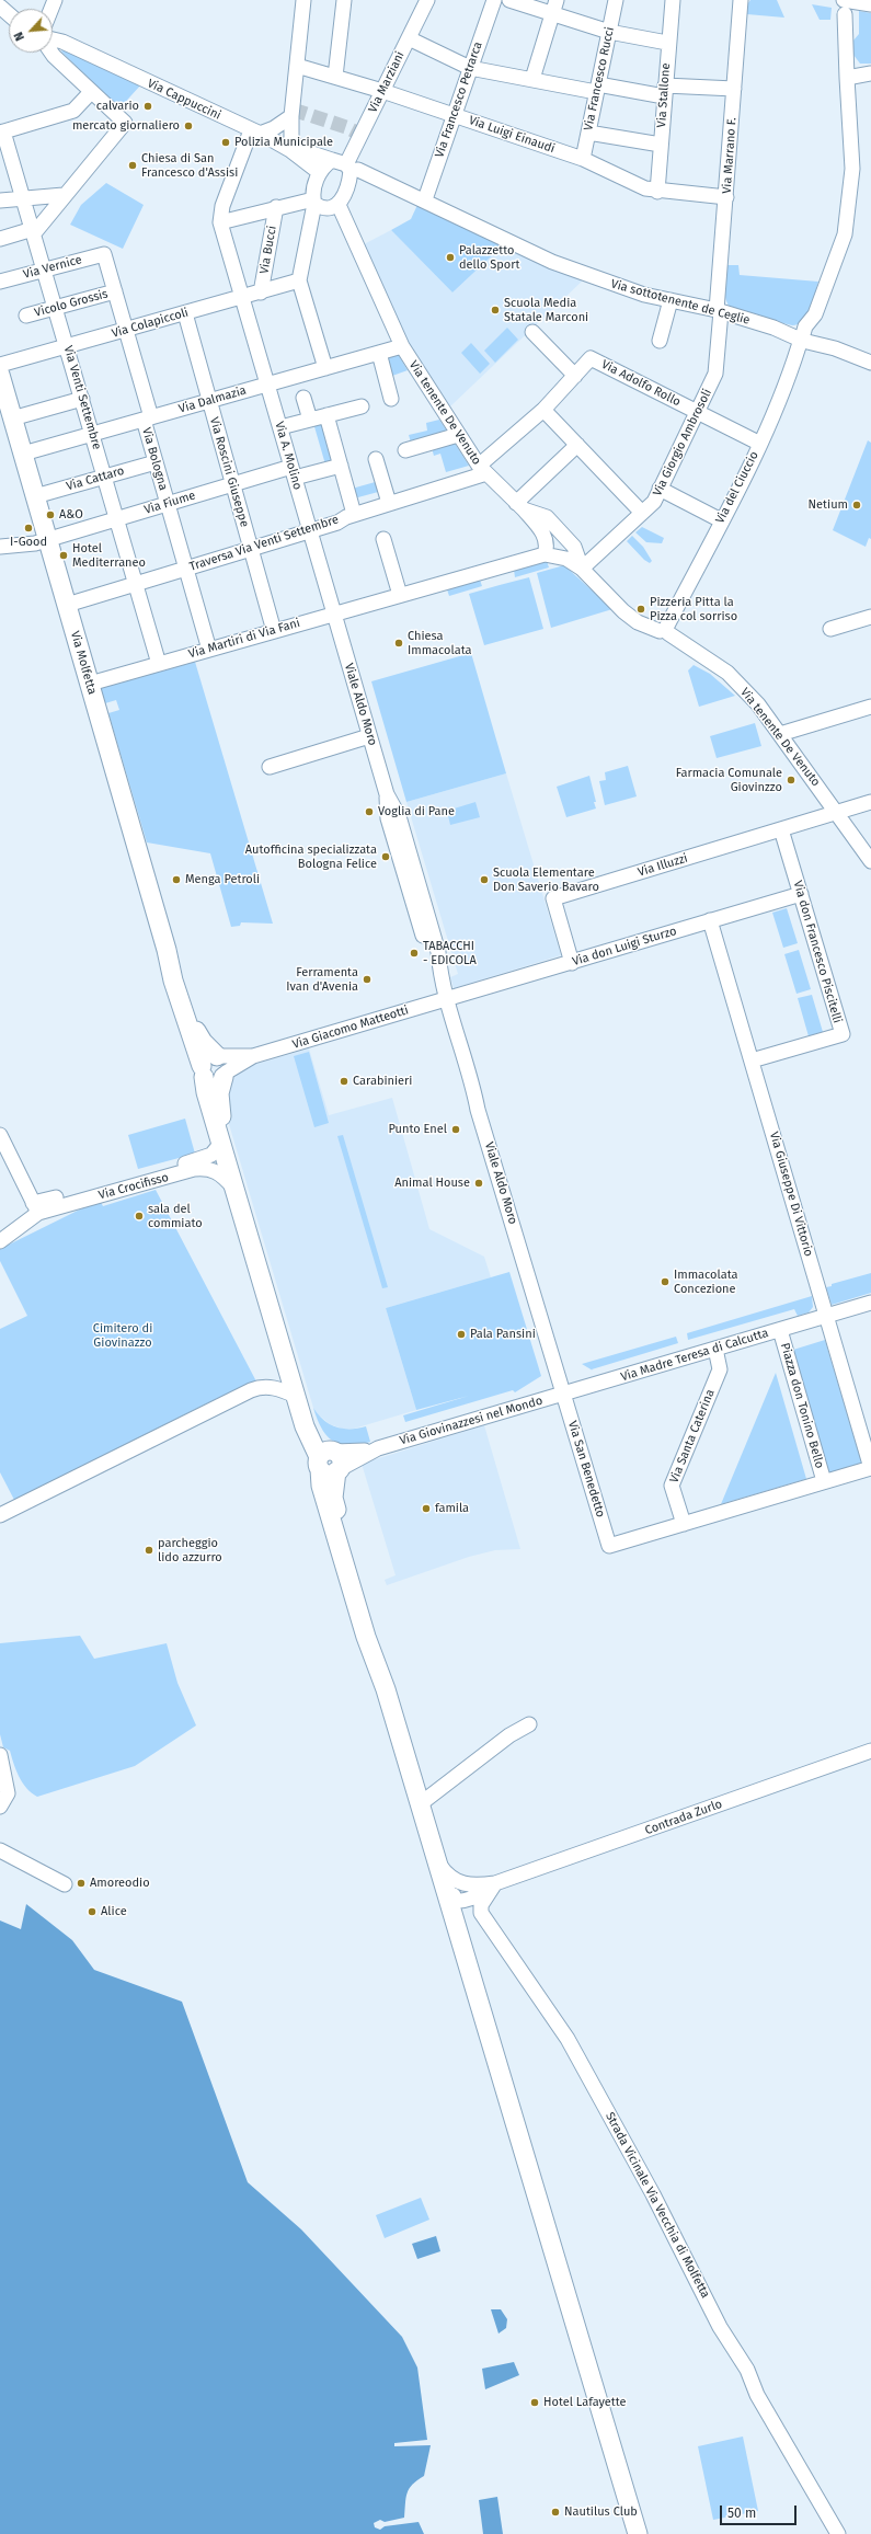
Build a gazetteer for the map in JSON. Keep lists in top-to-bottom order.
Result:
{
  "streets": {
    "main road": ["Via Molfetta"],
    "street": [
      "Via Francesco Rucci",
      "Via Marziani",
      "Via Stallone",
      "Via Cappuccini",
      "Via Francesco Petrarca",
      "Via Luigi Einaudi",
      "Via Marrano F.",
      "Via Bucci",
      "Via Vernice",
      "Via sottotenente de Ceglie",
      "Vicolo Grossis",
      "Via Colapiccoli",
      "Via Adolfo Rollo",
      "Via Venti Settembre",
      "Via Dalmazia",
      "Via tenente De Venuto",
      "Via Giorgio Ambrosoli",
      "Via A. Molino",
      "Via Bologna",
      "Via Roscini Giuseppe",
      "Via Cattaro",
      "Via del Ciuccio",
      "Via Fiume",
      "Traversa Via Venti Settembre",
      "Via Martiri di Via Fani",
      "Viale Aldo Moro",
      "Via Illuzzi",
      "Via don Luigi Sturzo",
      "Via don Francesco Piscitelli",
      "Via Giacomo Matteotti",
      "Via Crocifisso",
      "Via Giuseppe Di Vittorio",
      "Via Madre Teresa di Calcutta",
      "Piazza don Tonino Bello",
      "Via Giovinazzesi nel Mondo",
      "Via Santa Caterina",
      "Via San Benedetto",
      "Contrada Zurlo",
      "Strada Vicinale Via Vecchia di Molfetta"
    ]
  },
  "crossings": [
    ["Via Francesco Rucci", "Via Luigi Einaudi"],
    ["Via Marziani", "Via Luigi Einaudi"],
    ["Via Marziani", "Via sottotenente de Ceglie"],
    ["Via Marziani", "Via tenente De Venuto"],
    ["Via Stallone", "Via Luigi Einaudi"],
    ["Via Francesco Petrarca", "Via Luigi Einaudi"],
    ["Via Francesco Petrarca", "Via sottotenente de Ceglie"],
    ["Via Luigi Einaudi", "Via Marrano F."],
    ["Via Marrano F.", "Via sottotenente de Ceglie"],
    ["Via Marrano F.", "Via Giorgio Ambrosoli"],
    ["Via Bucci", "Via Colapiccoli"],
    ["Via Vernice", "Via Venti Settembre"],
    ["Via Vernice", "Via Bologna"],
    ["Via sottotenente de Ceglie", "Via Giorgio Ambrosoli"],
    ["Via sottotenente de Ceglie", "Via del Ciuccio"],
    ["Vicolo Grossis", "Via Venti Settembre"],
    ["Vicolo Grossis", "Via Bologna"],
    ["Via Colapiccoli", "Via Venti Settembre"],
    ["Via Colapiccoli", "Via A. Molino"],
    ["Via Colapiccoli", "Via Bologna"],
    ["Via Colapiccoli", "Via Roscini Giuseppe"],
    ["Via Adolfo Rollo", "Via Giorgio Ambrosoli"],
    ["Via Adolfo Rollo", "Via del Ciuccio"],
    ["Via Venti Settembre", "Via Dalmazia"],
    ["Via Venti Settembre", "Via Cattaro"],
    ["Via Venti Settembre", "Via Fiume"],
    ["Via Venti Settembre", "Traversa Via Venti Settembre"],
    ["Via Venti Settembre", "Via Martiri di Via Fani"],
    ["Via Dalmazia", "Via tenente De Venuto"],
    ["Via Dalmazia", "Via A. Molino"],
    ["Via Dalmazia", "Via Bologna"],
    ["Via Dalmazia", "Via Roscini Giuseppe"],
    ["Via Dalmazia", "Via Molfetta"],
    ["Via tenente De Venuto", "Via Giorgio Ambrosoli"],
    ["Via tenente De Venuto", "Via del Ciuccio"],
    ["Via tenente De Venuto", "Traversa Via Venti Settembre"],
    ["Via tenente De Venuto", "Via Illuzzi"],
    ["Via A. Molino", "Via Fiume"],
    ["Via A. Molino", "Traversa Via Venti Settembre"],
    ["Via A. Molino", "Via Martiri di Via Fani"],
    ["Via A. Molino", "Viale Aldo Moro"],
    ["Via Bologna", "Via Cattaro"],
    ["Via Bologna", "Via Fiume"],
    ["Via Bologna", "Traversa Via Venti Settembre"],
    ["Via Bologna", "Via Martiri di Via Fani"],
    ["Via Roscini Giuseppe", "Via Fiume"],
    ["Via Roscini Giuseppe", "Traversa Via Venti Settembre"],
    ["Via Roscini Giuseppe", "Via Martiri di Via Fani"],
    ["Via Cattaro", "Via Molfetta"],
    ["Via Fiume", "Via Molfetta"],
    ["Traversa Via Venti Settembre", "Via Molfetta"],
    ["Via Martiri di Via Fani", "Via Molfetta"],
    ["Via Martiri di Via Fani", "Viale Aldo Moro"],
    ["Viale Aldo Moro", "Via don Luigi Sturzo"],
    ["Viale Aldo Moro", "Via Giacomo Matteotti"],
    ["Viale Aldo Moro", "Via Madre Teresa di Calcutta"],
    ["Viale Aldo Moro", "Via Giovinazzesi nel Mondo"],
    ["Viale Aldo Moro", "Via San Benedetto"],
    ["Via Illuzzi", "Via don Luigi Sturzo"],
    ["Via Illuzzi", "Via don Francesco Piscitelli"],
    ["Via don Luigi Sturzo", "Via don Francesco Piscitelli"],
    ["Via don Luigi Sturzo", "Via Giacomo Matteotti"],
    ["Via don Luigi Sturzo", "Via Giuseppe Di Vittorio"],
    ["Via don Francesco Piscitelli", "Via Giuseppe Di Vittorio"],
    ["Via Giuseppe Di Vittorio", "Via Madre Teresa di Calcutta"],
    ["Via Madre Teresa di Calcutta", "Piazza don Tonino Bello"],
    ["Via Madre Teresa di Calcutta", "Via Giovinazzesi nel Mondo"],
    ["Via Madre Teresa di Calcutta", "Via Santa Caterina"],
    ["Via Madre Teresa di Calcutta", "Via San Benedetto"],
    ["Via Giovinazzesi nel Mondo", "Via San Benedetto"],
    ["Via Santa Caterina", "Via San Benedetto"],
    ["Contrada Zurlo", "Strada Vicinale Via Vecchia di Molfetta"]
  ],
  "parks": ["Cimitero di Giovinazzo"],
  "places": [
    "calvario",
    "mercato giornaliero",
    "Polizia Municipale",
    "Chiesa di San Francesco d'Assisi",
    "Palazzetto dello Sport",
    "Scuola Media Statale Marconi",
    "Netium",
    "A&O",
    "I-Good",
    "Hotel Mediterraneo",
    "Pizzeria Pitta la Pizza col sorriso",
    "Chiesa Immacolata",
    "Farmacia Comunale Giovinzzo",
    "Voglia di Pane",
    "Autofficina specializzata Bologna Felice",
    "Menga Petroli",
    "Scuola Elementare Don Saverio Bavaro",
    "TABACCHI - EDICOLA",
    "Ferramenta Ivan d'Avenia",
    "Carabinieri",
    "Punto Enel",
    "Animal House",
    "sala del commiato",
    "Immacolata Concezione",
    "Pala Pansini",
    "famila",
    "parcheggio lido azzurro",
    "Amoreodio",
    "Alice",
    "Hotel Lafayette",
    "Nautilus Club"
  ],
  "scale_bar": "50 m",
  "north": "bottom left"
}
